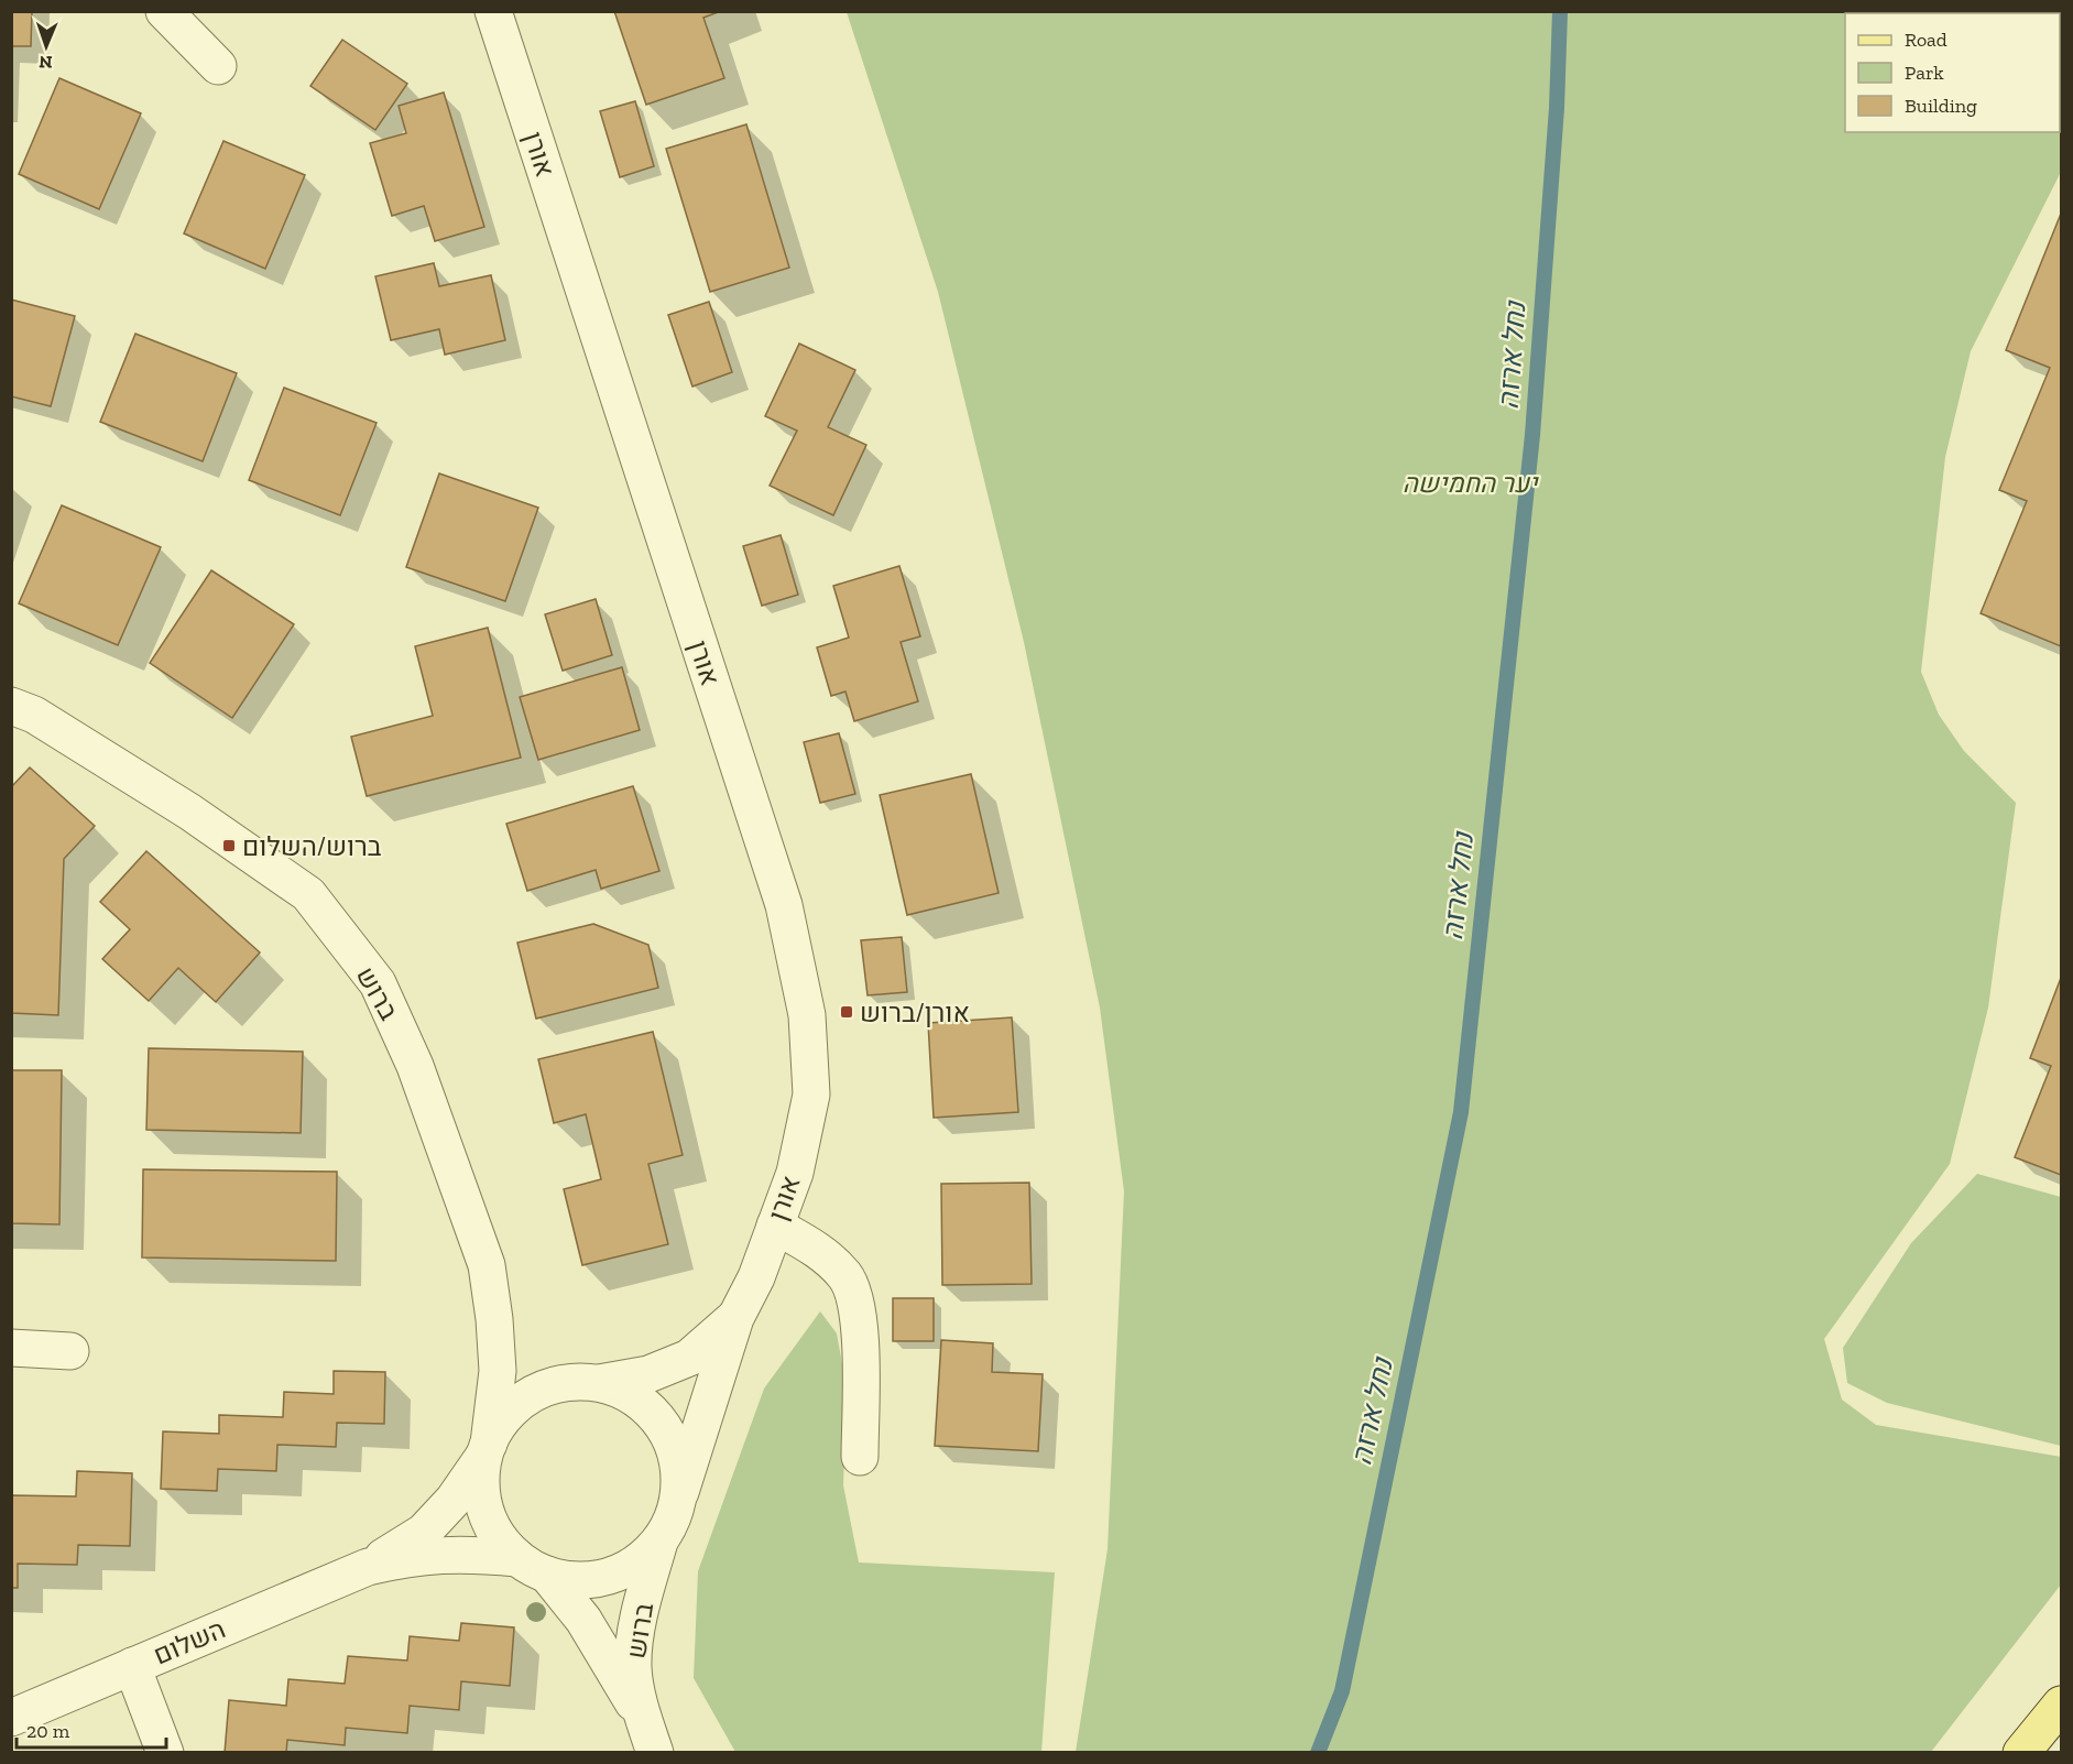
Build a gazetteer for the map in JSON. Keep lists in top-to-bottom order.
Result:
{
  "streets": {
    "street": ["אורן", "ברוש", "השלום"]
  },
  "crossings": [
    ["אורן", "ברוש"],
    ["אורן", "השלום"],
    ["ברוש", "השלום"]
  ],
  "water": ["נחל ארזה"],
  "parks": ["יער החמישה"],
  "places": {
    "transit": ["ברוש/השלום", "אורן/ברוש"]
  },
  "legend": ["Road", "Park", "Building"],
  "scale_bar": "20 m",
  "north": "bottom"
}
